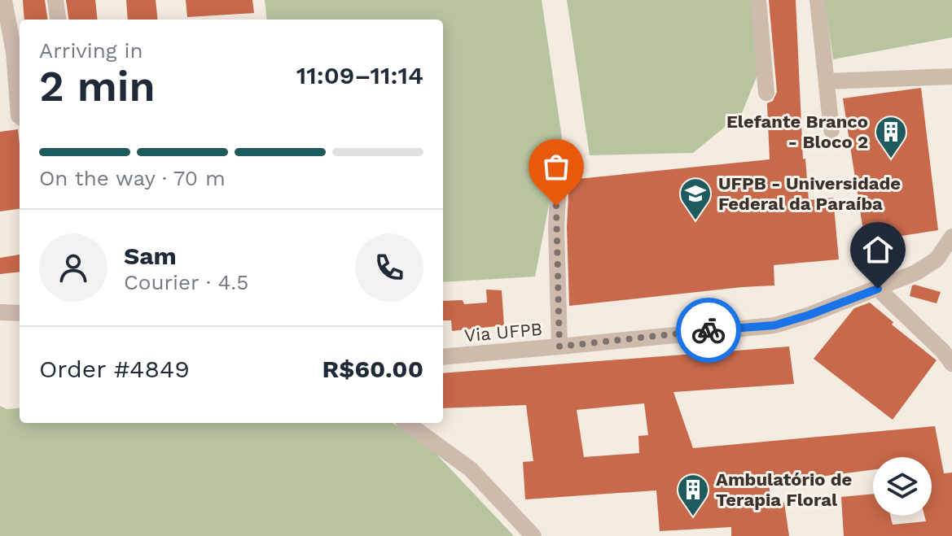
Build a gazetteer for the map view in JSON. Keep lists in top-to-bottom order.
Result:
{
  "streets": {
    "lane": ["Via UFPB"]
  },
  "places": {
    "building": ["Elefante Branco - Bloco 2", "Ambulatório de Terapia Floral"],
    "school or university": ["UFPB - Universidade Federal da Paraíba"]
  },
  "page": {
    "heading": ["2 min", "Arriving in", "11:09–11:14"],
    "panel": [
      "Sam",
      "Courier · 4.5",
      "Order #4849",
      "R$60.00"
    ],
    "bar": "On the way · 70 m"
  }
}
